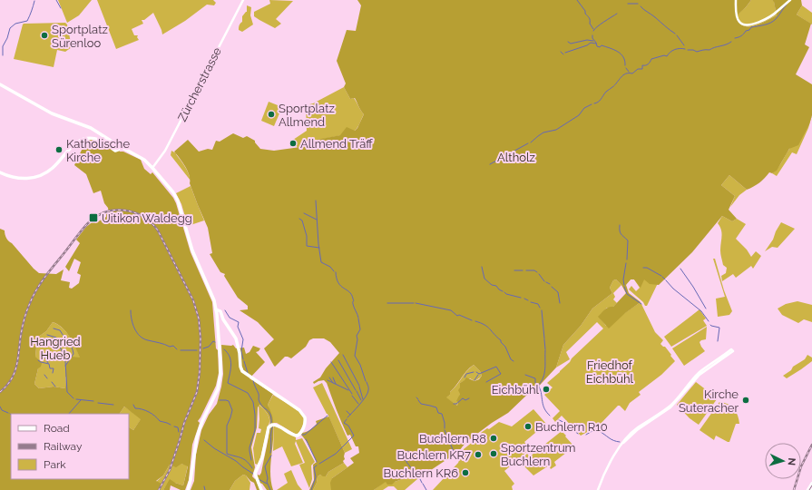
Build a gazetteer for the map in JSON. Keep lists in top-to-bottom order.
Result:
{
  "streets": {
    "street": ["Zürcherstrasse"]
  },
  "parks": ["Altholz", "Hangried Hueb", "Friedhof Eichbühl"],
  "places": {
    "other": [
      "Sportplatz Sürenloo",
      "Sportplatz Allmend",
      "Allmend Träff",
      "Katholische Kirche",
      "Eichbühl",
      "Kirche Suteracher",
      "Buchlern R10",
      "Buchlern R8",
      "Sportzentrum Buchlern",
      "Buchlern KR7",
      "Buchlern KR6"
    ],
    "transit": ["Uitikon Waldegg"]
  },
  "legend": ["Road", "Railway", "Park"],
  "north": "right"
}
